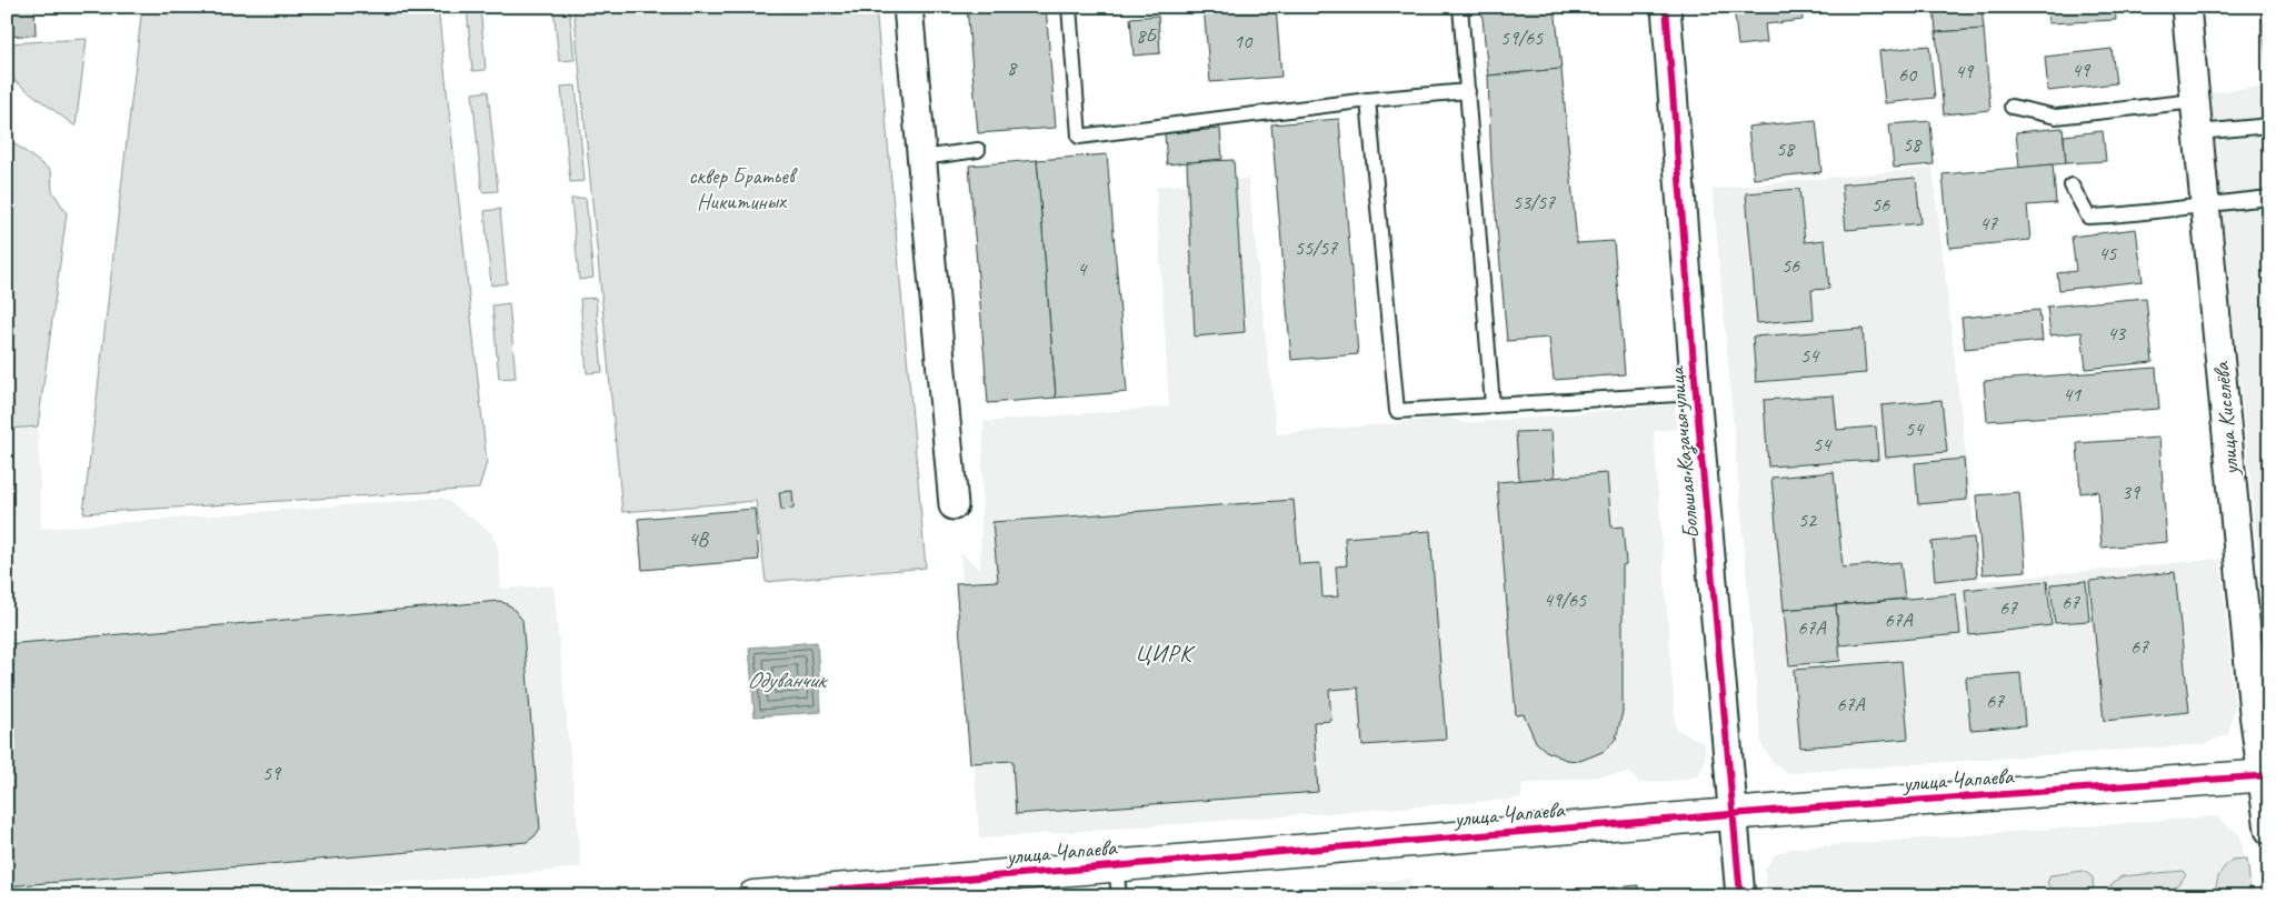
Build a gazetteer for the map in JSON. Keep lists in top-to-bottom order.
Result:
{
  "streets": {
    "street": ["улица Киселёва", "Большая Казачья улица", "улица Чапаева"]
  },
  "crossings": [
    ["улица Киселёва", "улица Чапаева"],
    ["Большая Казачья улица", "улица Чапаева"]
  ],
  "districts": ["ЦИРК"],
  "water": ["Одуванчик"],
  "parks": ["сквер Братьев Никитиных"],
  "house_numbers": [
    "8Б",
    "59/65",
    "10",
    "8",
    "49",
    "49",
    "60",
    "58",
    "58",
    "53/57",
    "56",
    "47",
    "55/57",
    "45",
    "56",
    "4",
    "43",
    "54",
    "41",
    "54",
    "54",
    "39",
    "52",
    "4В",
    "49/65",
    "67",
    "67",
    "67А",
    "67А",
    "67",
    "67",
    "67А",
    "59"
  ]
}
